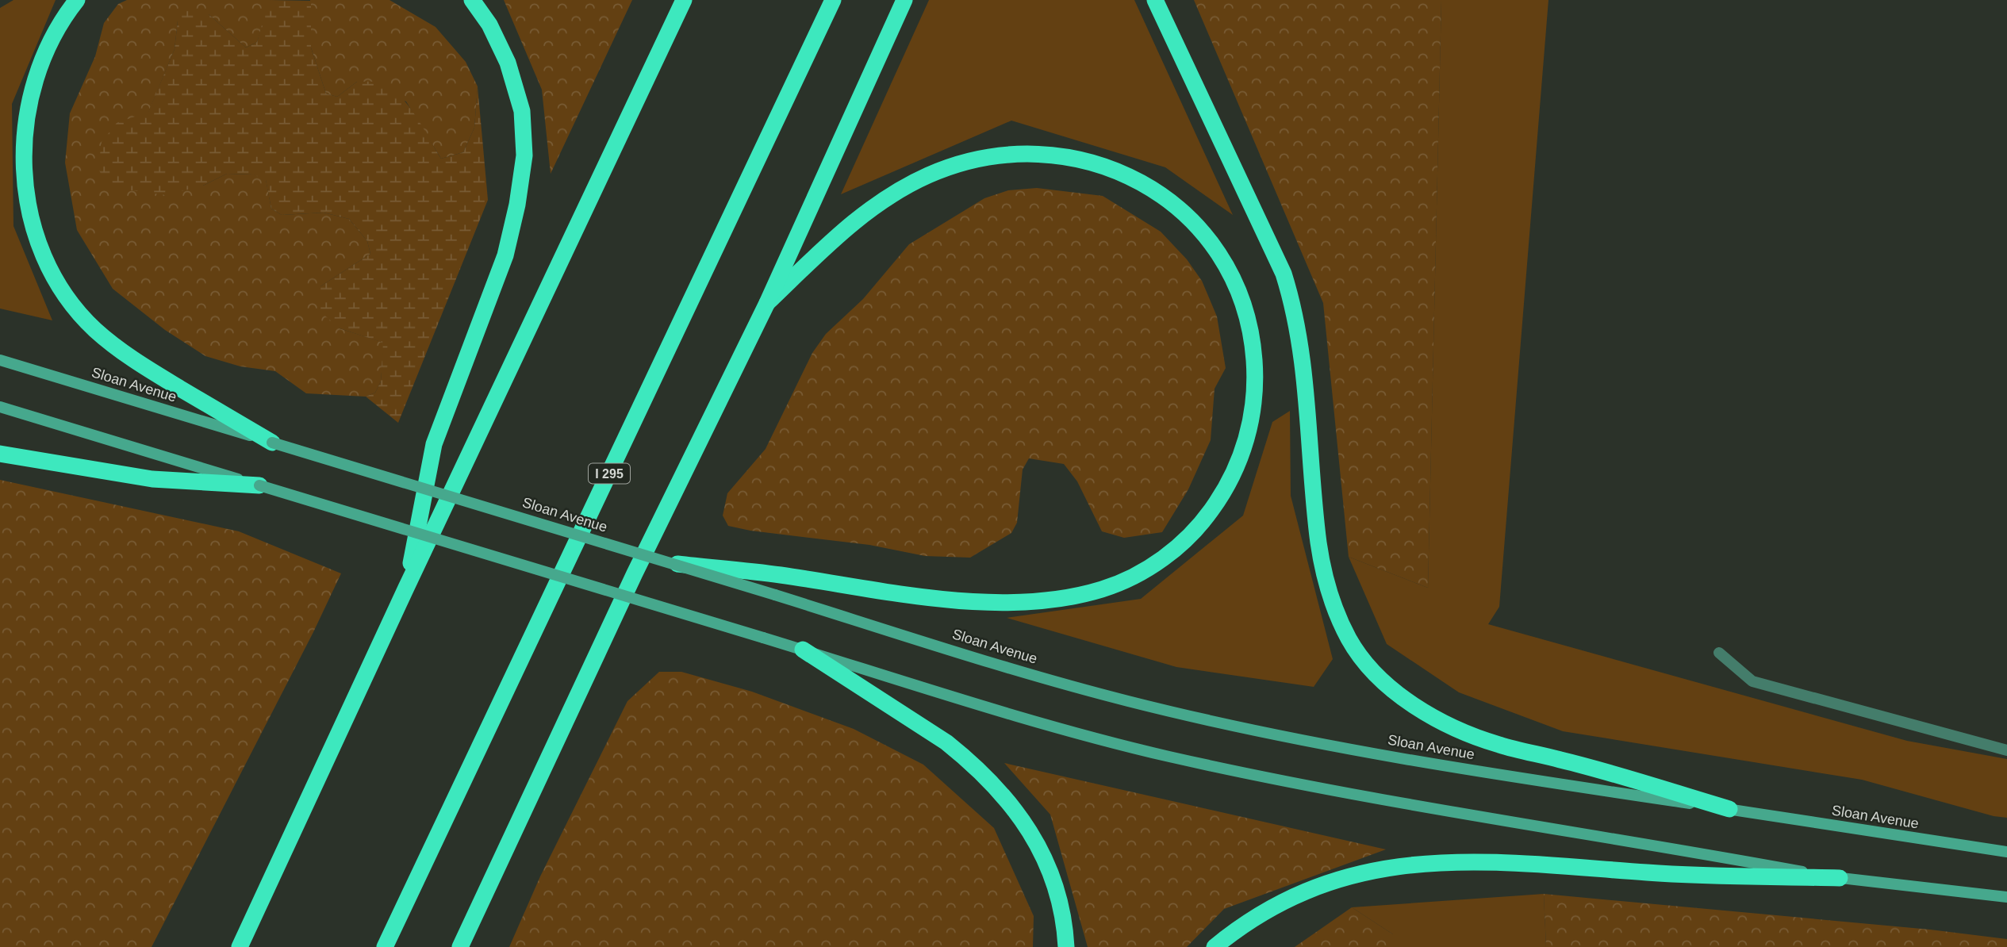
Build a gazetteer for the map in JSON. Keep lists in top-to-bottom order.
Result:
{
  "streets": {
    "highway": ["I 295"],
    "main road": ["Sloan Avenue"]
  }
}
